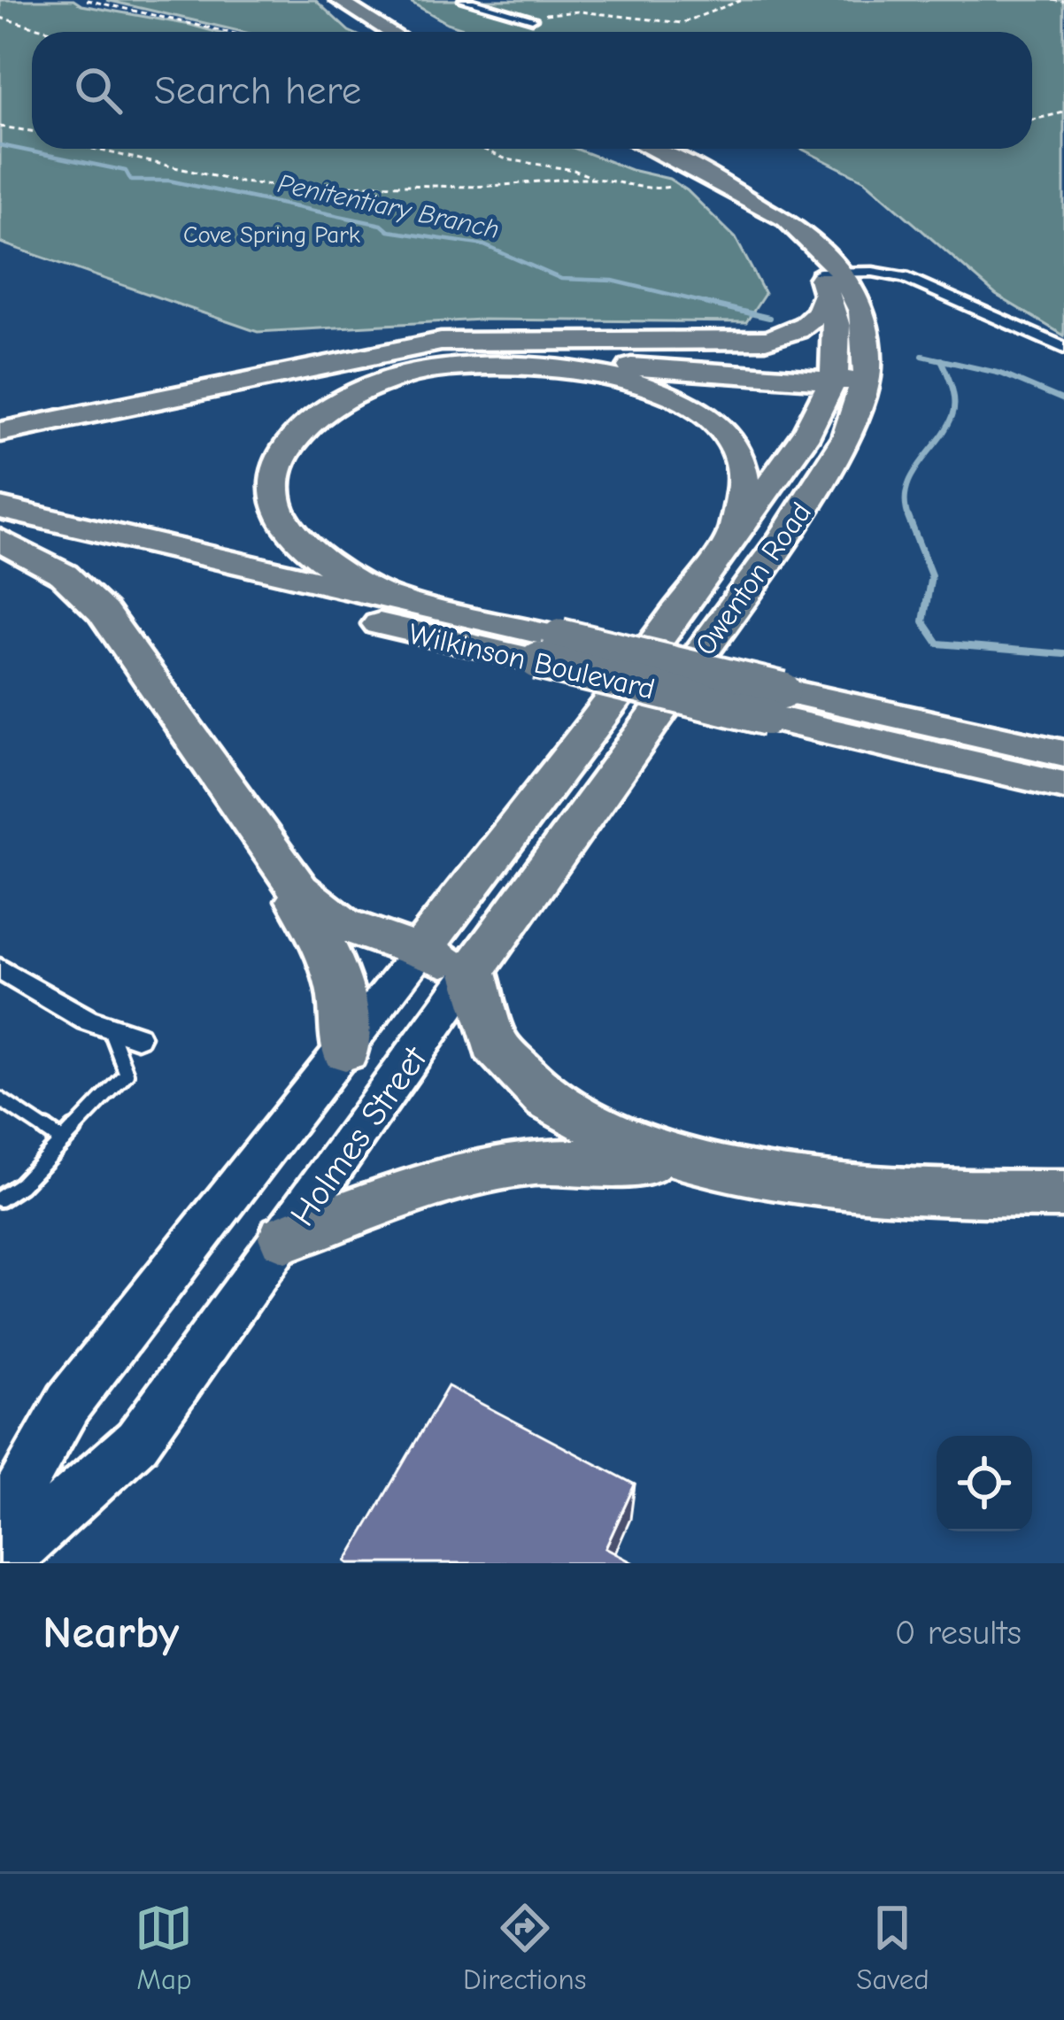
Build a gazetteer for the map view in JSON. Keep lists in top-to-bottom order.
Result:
{
  "streets": {
    "highway": ["Owenton Road", "Wilkinson Boulevard", "Holmes Street"]
  },
  "crossings": [
    ["Owenton Road", "Holmes Street"]
  ],
  "water": ["Penitentiary Branch"],
  "parks": ["Cove Spring Park"],
  "page": {
    "search": "Search here",
    "heading": ["Nearby", "0 results"],
    "nav": ["Map", "Directions", "Saved"]
  }
}
